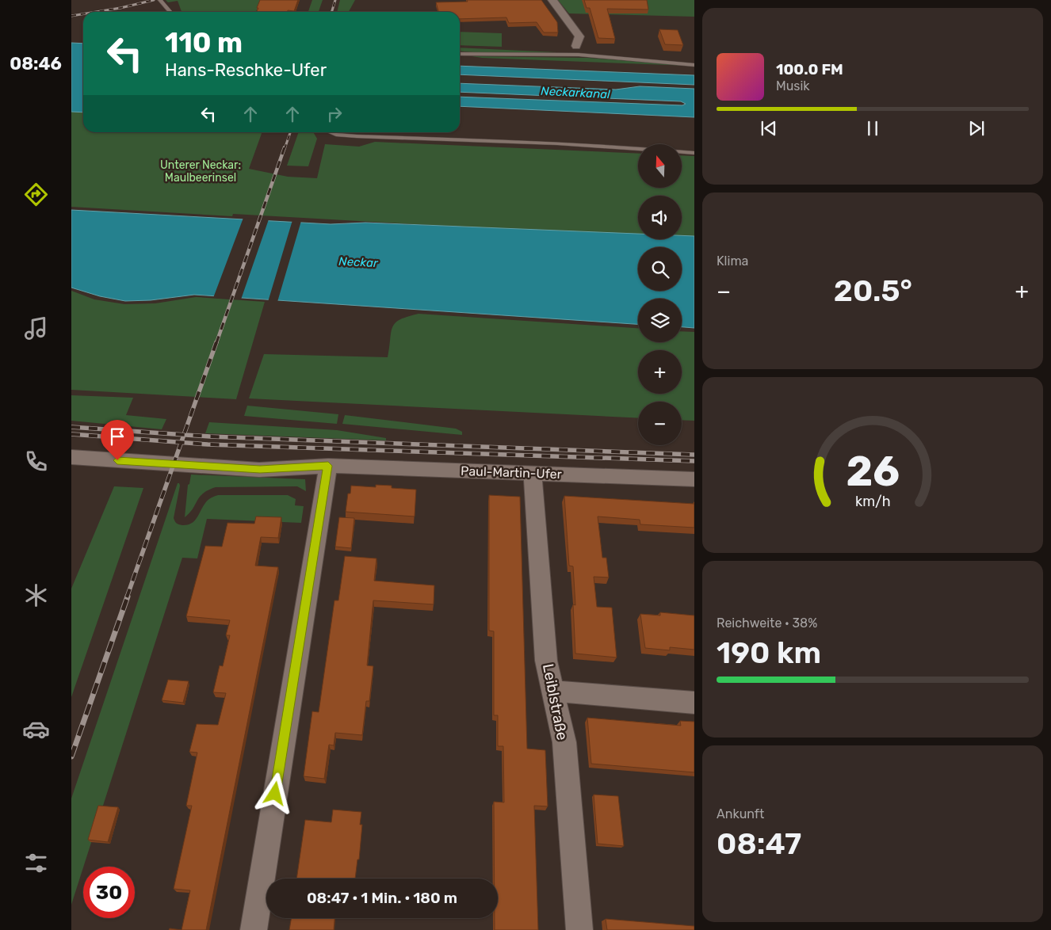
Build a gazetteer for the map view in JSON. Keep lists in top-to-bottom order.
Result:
{
  "streets": {
    "street": ["Paul-Martin-Ufer", "Leiblstraße"]
  },
  "crossings": [
    ["Paul-Martin-Ufer", "Leiblstraße"]
  ],
  "water": ["Neckarkanal", "Neckar"],
  "parks": ["Unterer Neckar: Maulbeerinsel"],
  "north": "top",
  "page": {
    "tabs": "08:46",
    "turn": ["110 m", "Hans-Reschke-Ufer"],
    "song": ["100.0 FM", "Musik"],
    "map_buttons": ["+", "−"],
    "tile": [
      "Klima",
      ["Reichweite · 38%", "190 km"],
      ["Ankunft", "08:47"]
    ],
    "heat": ["−", "20.5°", "+"],
    "limit": "30",
    "trip": "08:47 · 1 Min. · 180 m",
    "gauge": ["26", "km/h"]
  }
}
